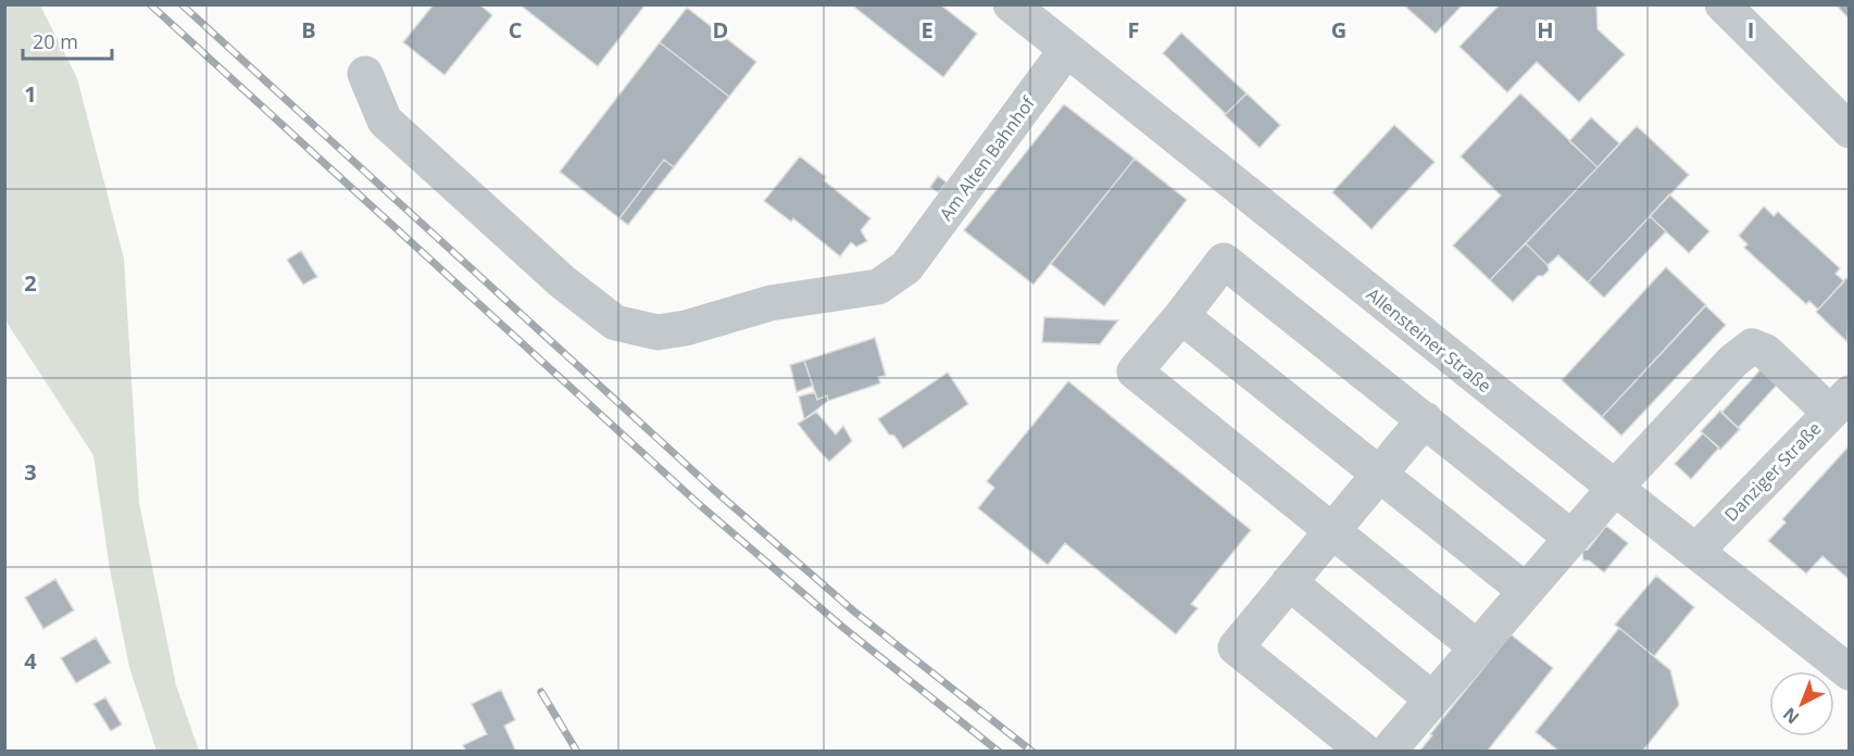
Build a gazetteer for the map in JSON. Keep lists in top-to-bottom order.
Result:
{
  "streets": {
    "street": ["Am Alten Bahnhof", "Allensteiner Straße", "Danziger Straße"]
  },
  "crossings": [
    ["Am Alten Bahnhof", "Allensteiner Straße"],
    ["Allensteiner Straße", "Danziger Straße"]
  ],
  "scale_bar": "20 m",
  "north": "bottom left",
  "grid": {
    "columns": [
      "B",
      "C",
      "D",
      "E",
      "F",
      "G",
      "H",
      "I"
    ],
    "rows": [
      "1",
      "2",
      "3",
      "4"
    ]
  }
}
